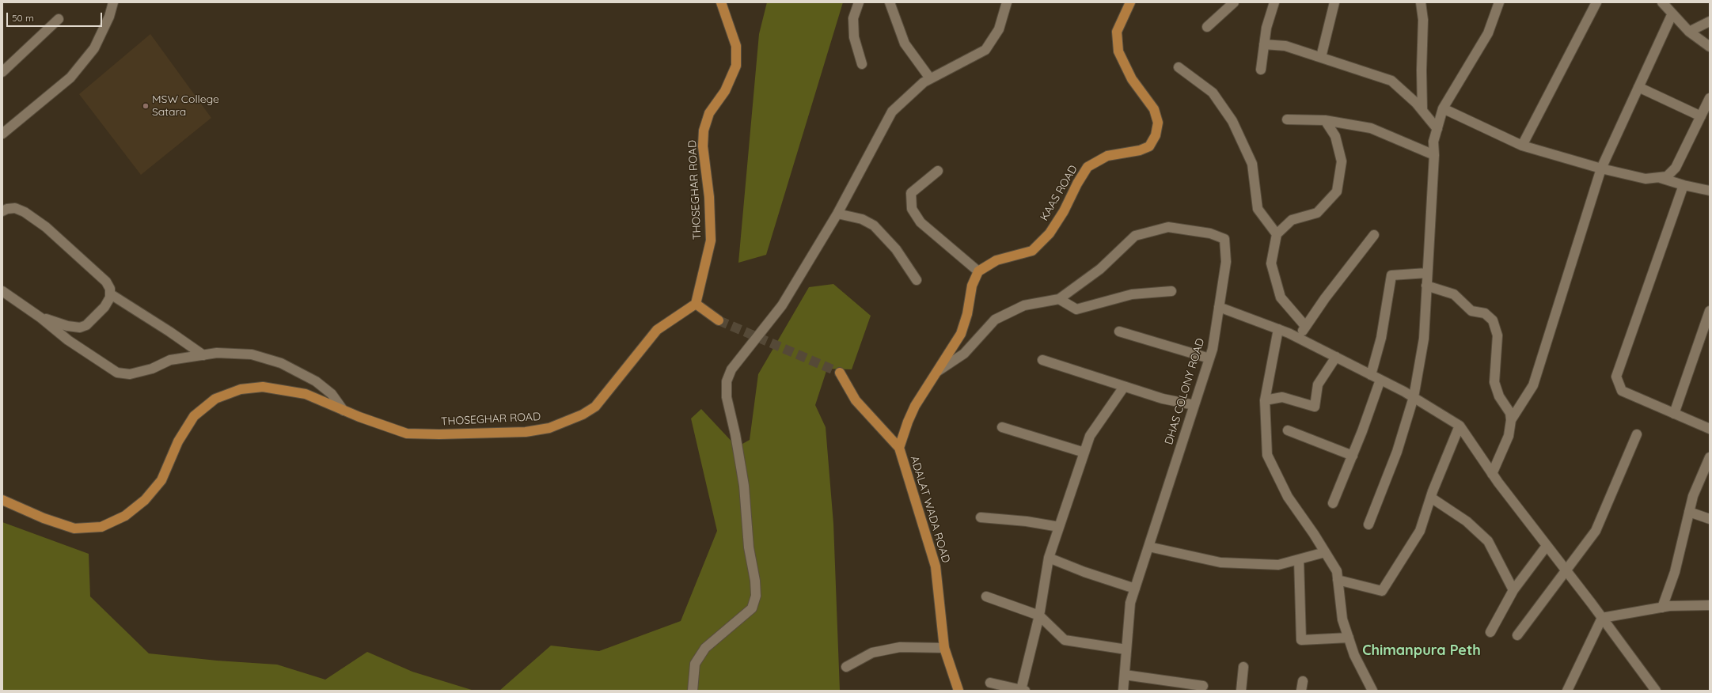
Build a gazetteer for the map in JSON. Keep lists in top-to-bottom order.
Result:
{
  "streets": {
    "main road": ["THOSEGHAR ROAD", "KAAS ROAD", "ADALAT WADA ROAD"],
    "street": ["DHAS COLONY ROAD"]
  },
  "districts": ["Chimanpura Peth"],
  "places": ["MSW College Satara"],
  "scale_bar": "50 m"
}
